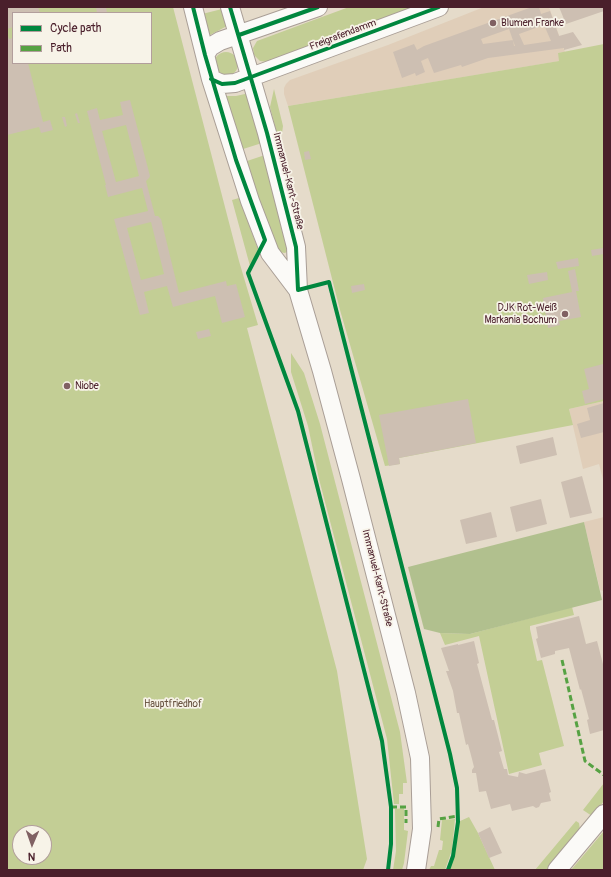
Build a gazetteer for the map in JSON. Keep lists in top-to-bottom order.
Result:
{
  "streets": {
    "street": ["Freigrafendamm", "Immanuel-Kant-Straße"]
  },
  "crossings": [
    ["Freigrafendamm", "Immanuel-Kant-Straße"]
  ],
  "parks": ["Hauptfriedhof"],
  "places": ["Blumen Franke", "DJK Rot-Weiß Markania Bochum", "Niobe"],
  "legend": ["Cycle path", "Path"],
  "north": "bottom"
}
